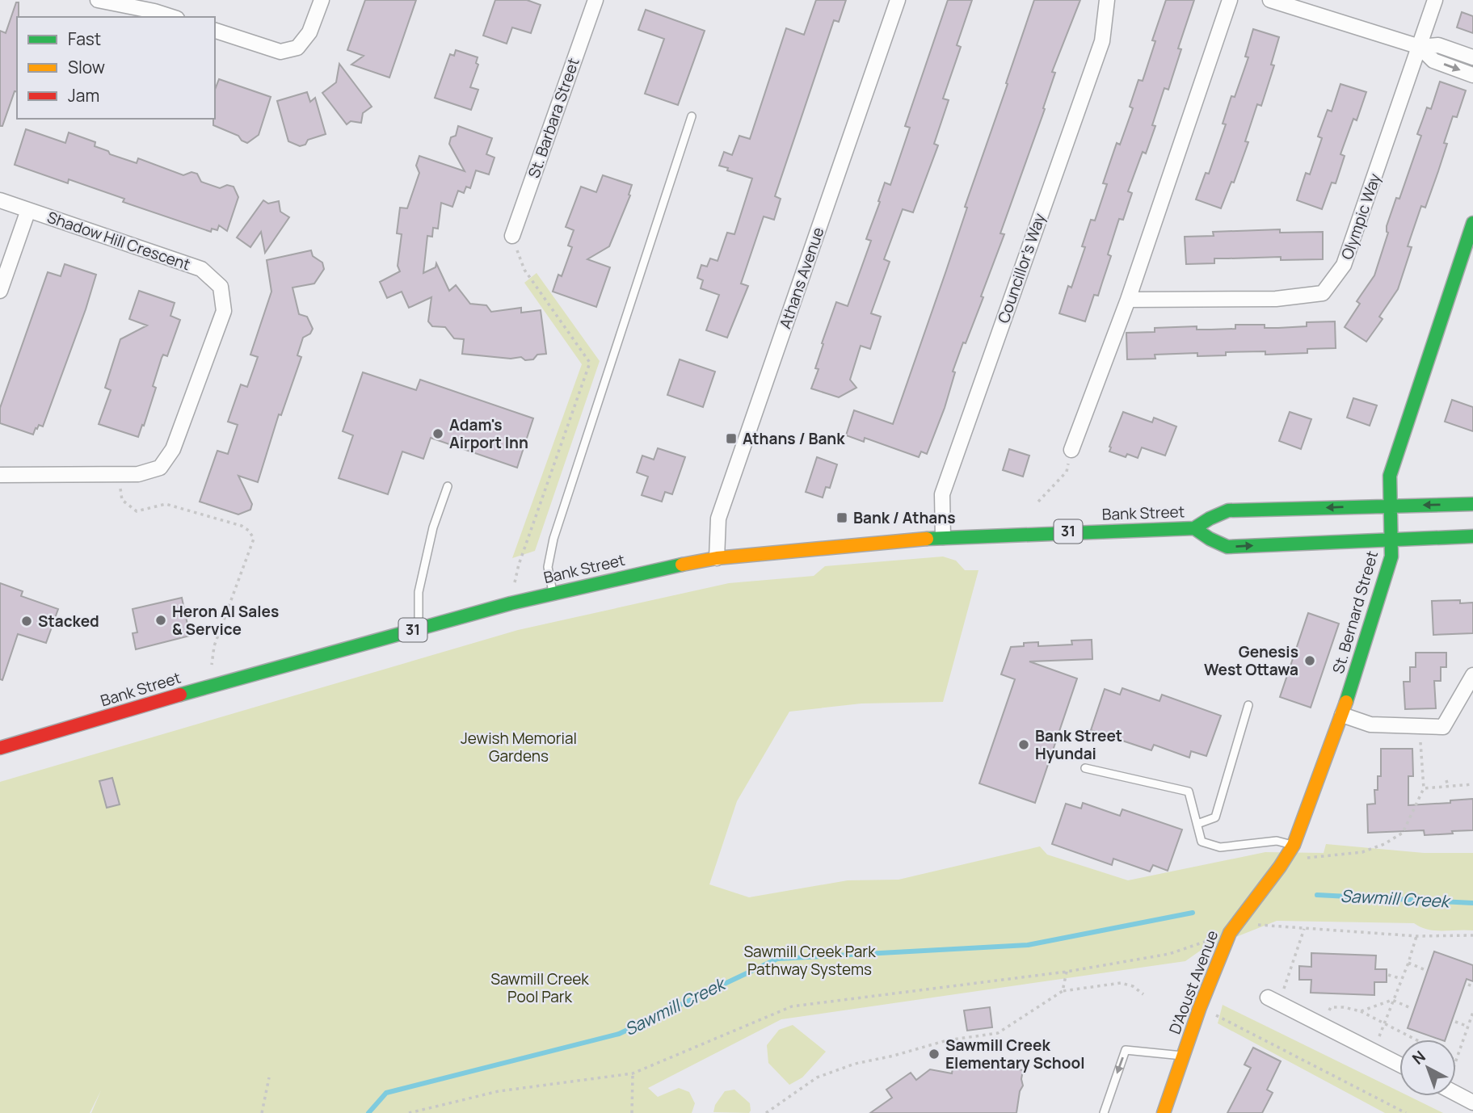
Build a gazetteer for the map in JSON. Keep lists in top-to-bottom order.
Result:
{
  "streets": {
    "main road": [
      "Bank Street",
      "31",
      "St. Bernard Street",
      "D'Aoust Avenue"
    ],
    "street": [
      "St. Barbara Street",
      "Olympic Way",
      "Shadow Hill Crescent",
      "Councillor's Way",
      "Athans Avenue"
    ]
  },
  "crossings": [
    ["Councillor's Way", "Bank Street"],
    ["Athans Avenue", "Bank Street"],
    ["Bank Street", "St. Bernard Street"],
    ["St. Bernard Street", "D'Aoust Avenue"]
  ],
  "water": ["Sawmill Creek"],
  "parks": ["Jewish Memorial Gardens", "Sawmill Creek Park Pathway Systems", "Sawmill Creek Pool Park"],
  "places": {
    "other": [
      "Adam's Airport Inn",
      "Heron Al Sales & Service",
      "Stacked",
      "Genesis West Ottawa",
      "Bank Street Hyundai",
      "Sawmill Creek Elementary School"
    ],
    "transit": ["Athans / Bank", "Bank / Athans"]
  },
  "legend": ["Fast", "Slow", "Jam"],
  "north": "top left"
}
